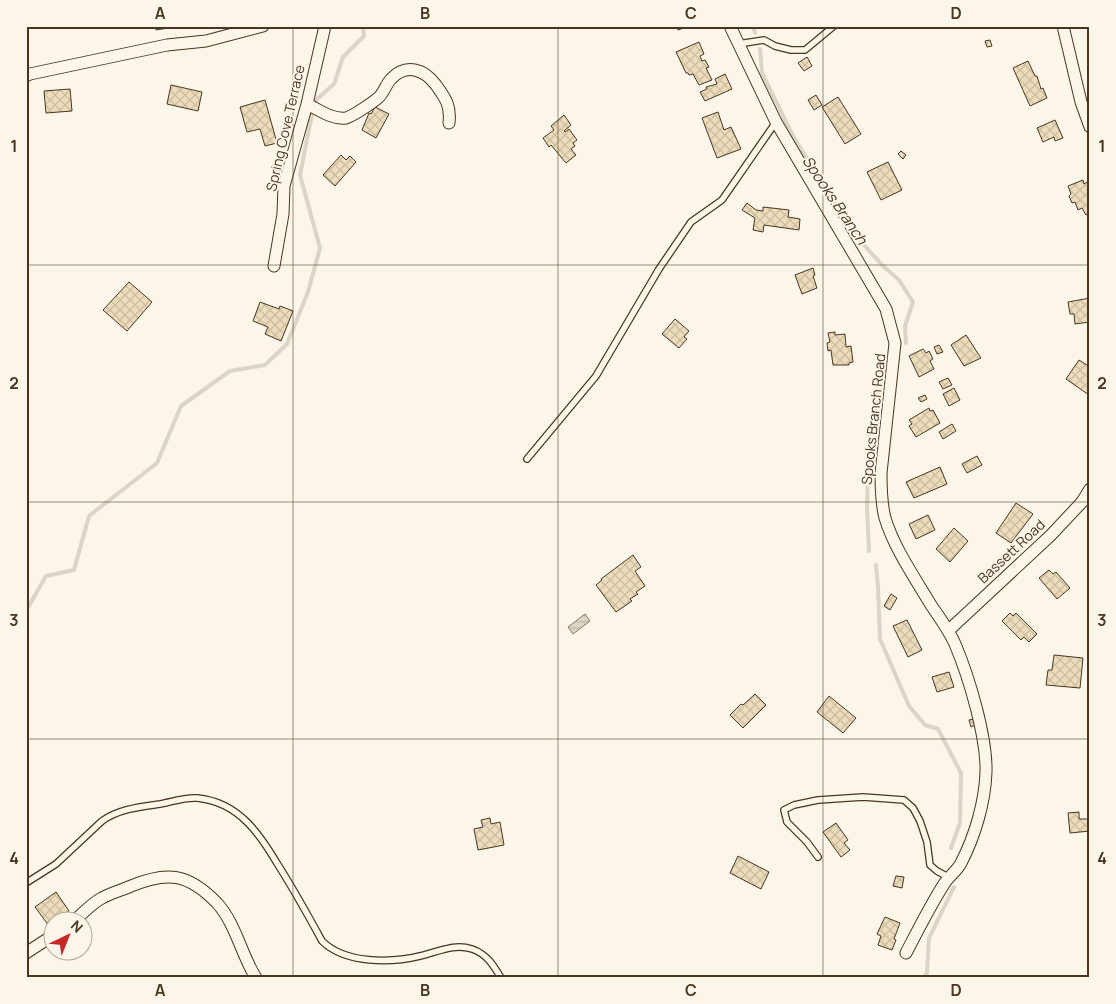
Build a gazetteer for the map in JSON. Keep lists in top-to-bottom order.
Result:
{
  "streets": {
    "street": ["Spring Cove Terrace", "Spooks Branch Road", "Bassett Road"]
  },
  "crossings": [
    ["Spooks Branch Road", "Bassett Road"]
  ],
  "water": ["Spooks Branch"],
  "north": "top right",
  "grid": {
    "columns": [
      "A",
      "B",
      "C",
      "D"
    ],
    "rows": [
      "1",
      "2",
      "3",
      "4"
    ]
  }
}
